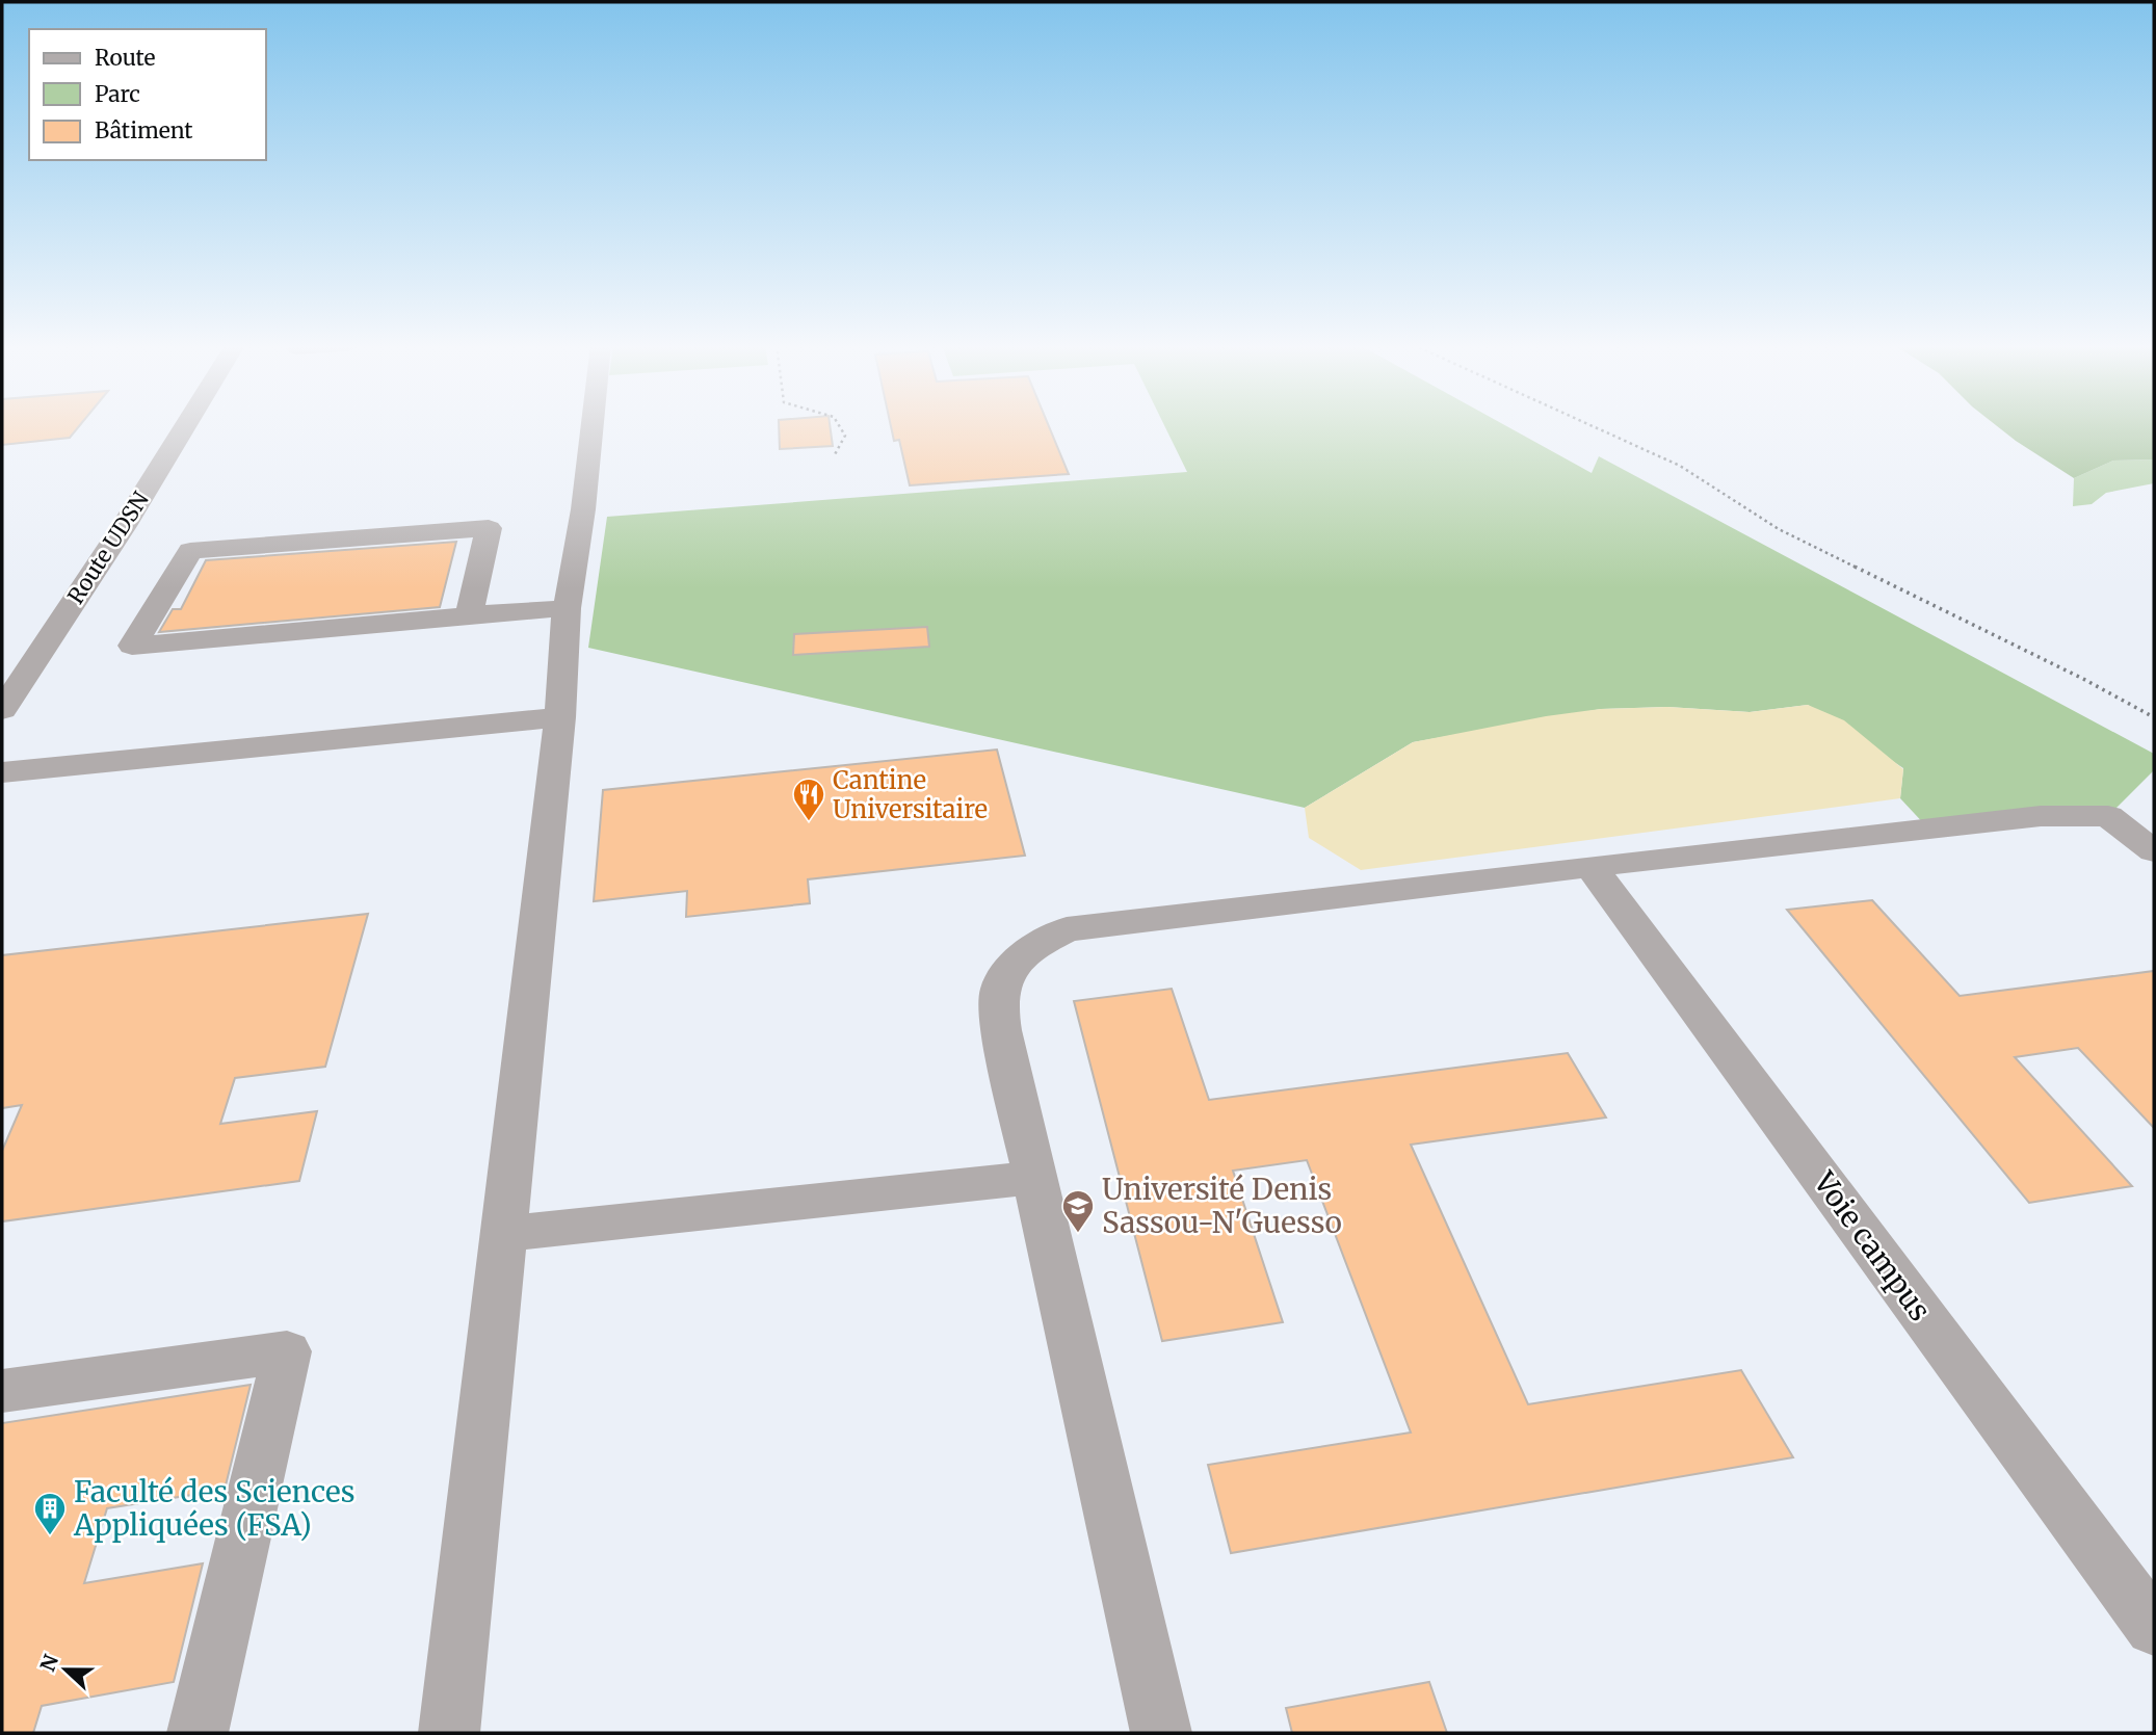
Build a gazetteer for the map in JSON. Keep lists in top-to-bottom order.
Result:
{
  "streets": {
    "street": ["Route UDSN", "Voie campus"]
  },
  "places": {
    "restaurant": ["Cantine Universitaire"],
    "school or university": ["Université Denis Sassou-N'Guesso"],
    "building": ["Faculté des Sciences Appliquées (FSA)"]
  },
  "legend": ["Route", "Parc", "Bâtiment"],
  "north": "left"
}
